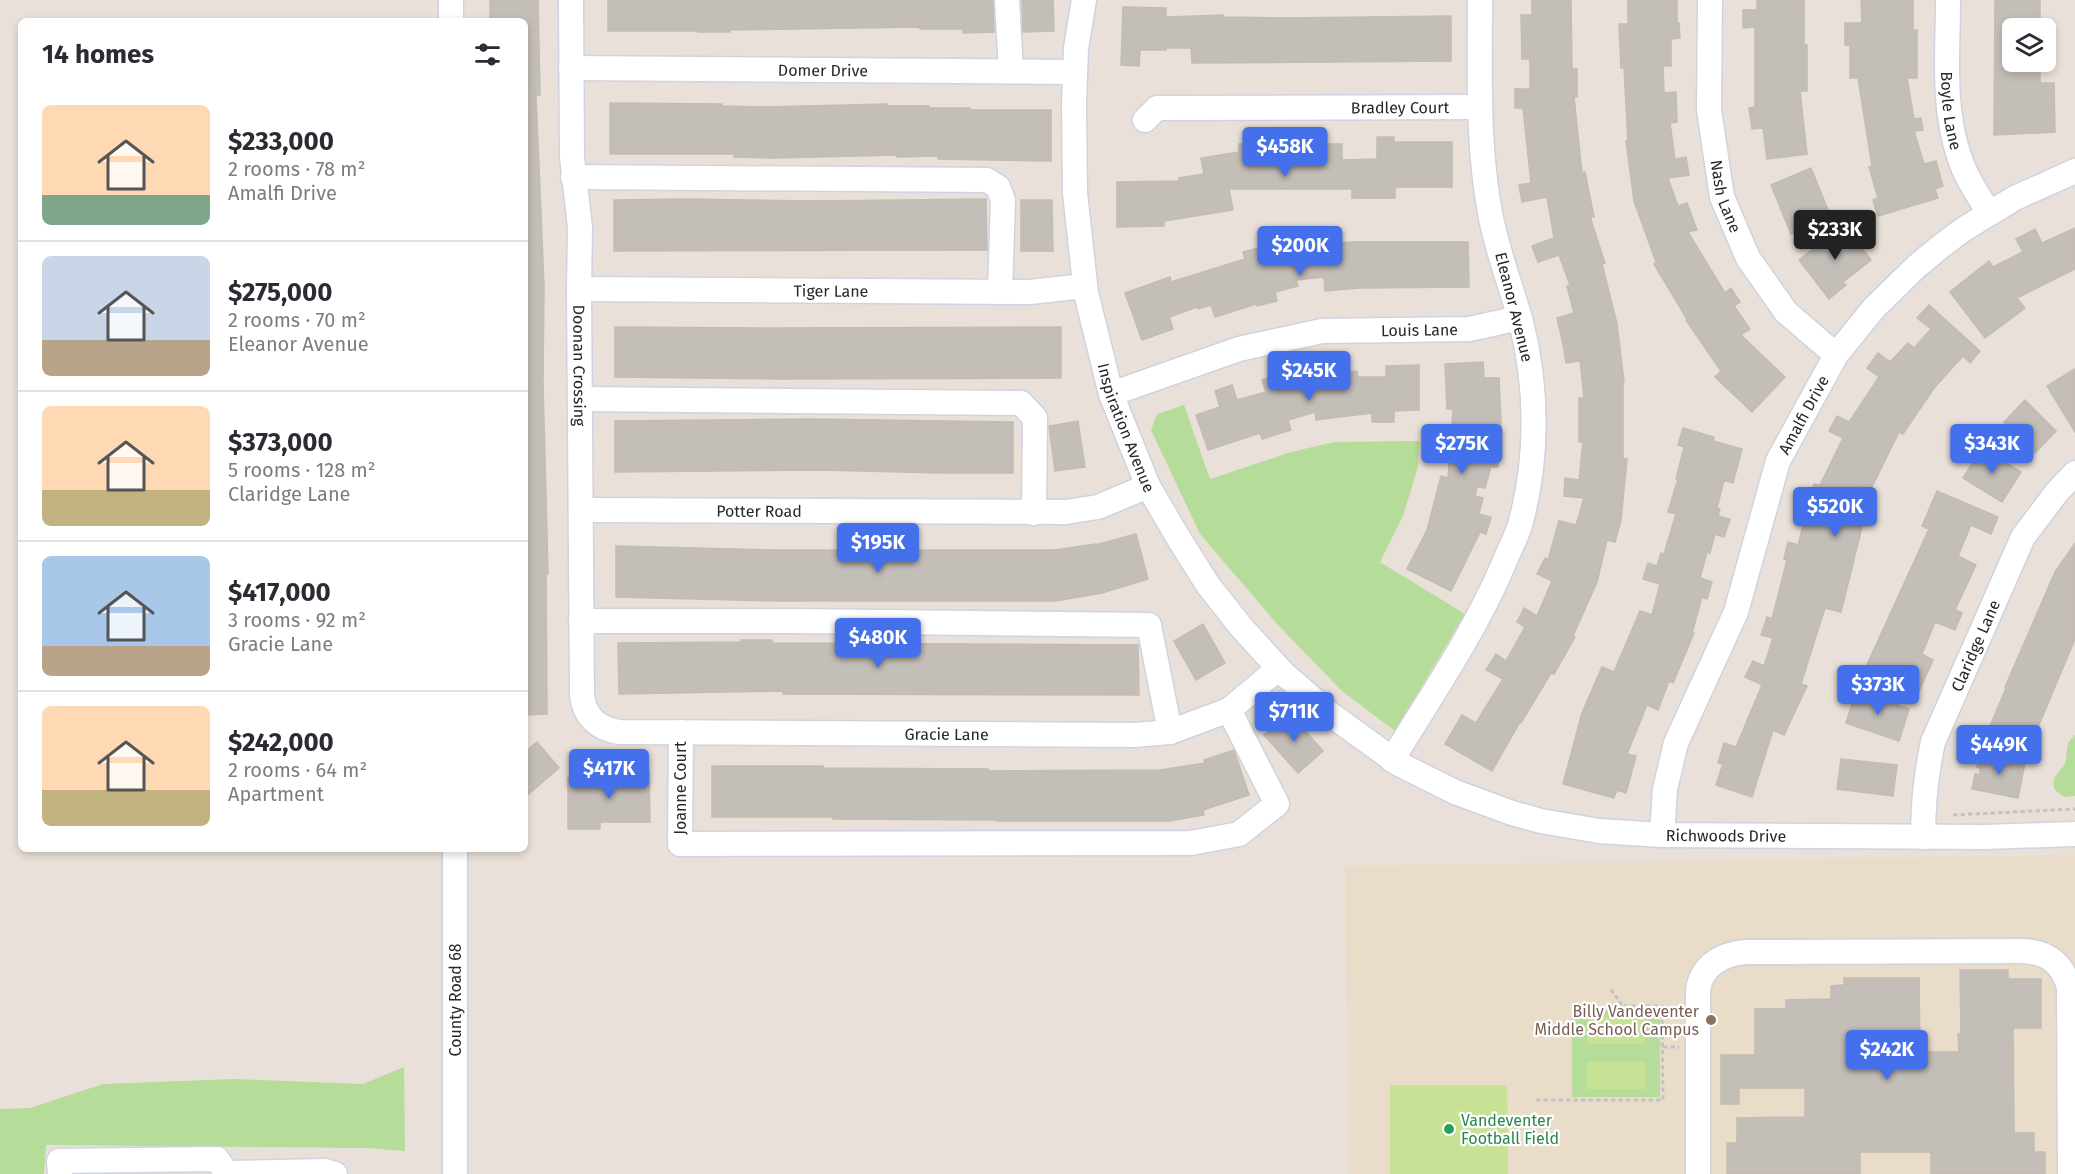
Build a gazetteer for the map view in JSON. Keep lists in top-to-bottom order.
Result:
{
  "streets": {
    "street": [
      "Domer Drive",
      "Bradley Court",
      "Boyle Lane",
      "Nash Lane",
      "Tiger Lane",
      "Eleanor Avenue",
      "Louis Lane",
      "Doonan Crossing",
      "Amalfi Drive",
      "Inspiration Avenue",
      "Potter Road",
      "Claridge Lane",
      "Gracie Lane",
      "Joanne Court",
      "Richwoods Drive",
      "County Road 68"
    ]
  },
  "crossings": [
    ["Domer Drive", "Doonan Crossing"],
    ["Domer Drive", "Inspiration Avenue"],
    ["Bradley Court", "Eleanor Avenue"],
    ["Boyle Lane", "Amalfi Drive"],
    ["Nash Lane", "Amalfi Drive"],
    ["Tiger Lane", "Doonan Crossing"],
    ["Tiger Lane", "Inspiration Avenue"],
    ["Eleanor Avenue", "Louis Lane"],
    ["Eleanor Avenue", "Inspiration Avenue"],
    ["Eleanor Avenue", "Richwoods Drive"],
    ["Louis Lane", "Inspiration Avenue"],
    ["Doonan Crossing", "Potter Road"],
    ["Doonan Crossing", "Gracie Lane"],
    ["Amalfi Drive", "Richwoods Drive"],
    ["Inspiration Avenue", "Potter Road"],
    ["Inspiration Avenue", "Gracie Lane"],
    ["Inspiration Avenue", "Richwoods Drive"],
    ["Claridge Lane", "Richwoods Drive"],
    ["Gracie Lane", "Joanne Court"]
  ],
  "places": ["Billy Vandeventer Middle School Campus", "Vandeventer Football Field"],
  "page": {
    "heading": "14 homes",
    "list": [
      {
        "name": "$233,000",
        "note": "2 rooms · 78 m² · Amalfi Drive"
      },
      {
        "name": "$275,000",
        "note": "2 rooms · 70 m² · Eleanor Avenue"
      },
      {
        "name": "$373,000",
        "note": "5 rooms · 128 m² · Claridge Lane"
      },
      {
        "name": "$417,000",
        "note": "3 rooms · 92 m² · Gracie Lane"
      },
      {
        "name": "$242,000",
        "note": "2 rooms · 64 m² · Apartment"
      }
    ],
    "price": [
      "$458K",
      "$233K",
      "$200K",
      "$245K",
      "$275K",
      "$343K",
      "$520K",
      "$195K",
      "$480K",
      "$373K",
      "$711K",
      "$449K",
      "$417K",
      "$242K"
    ]
  }
}
